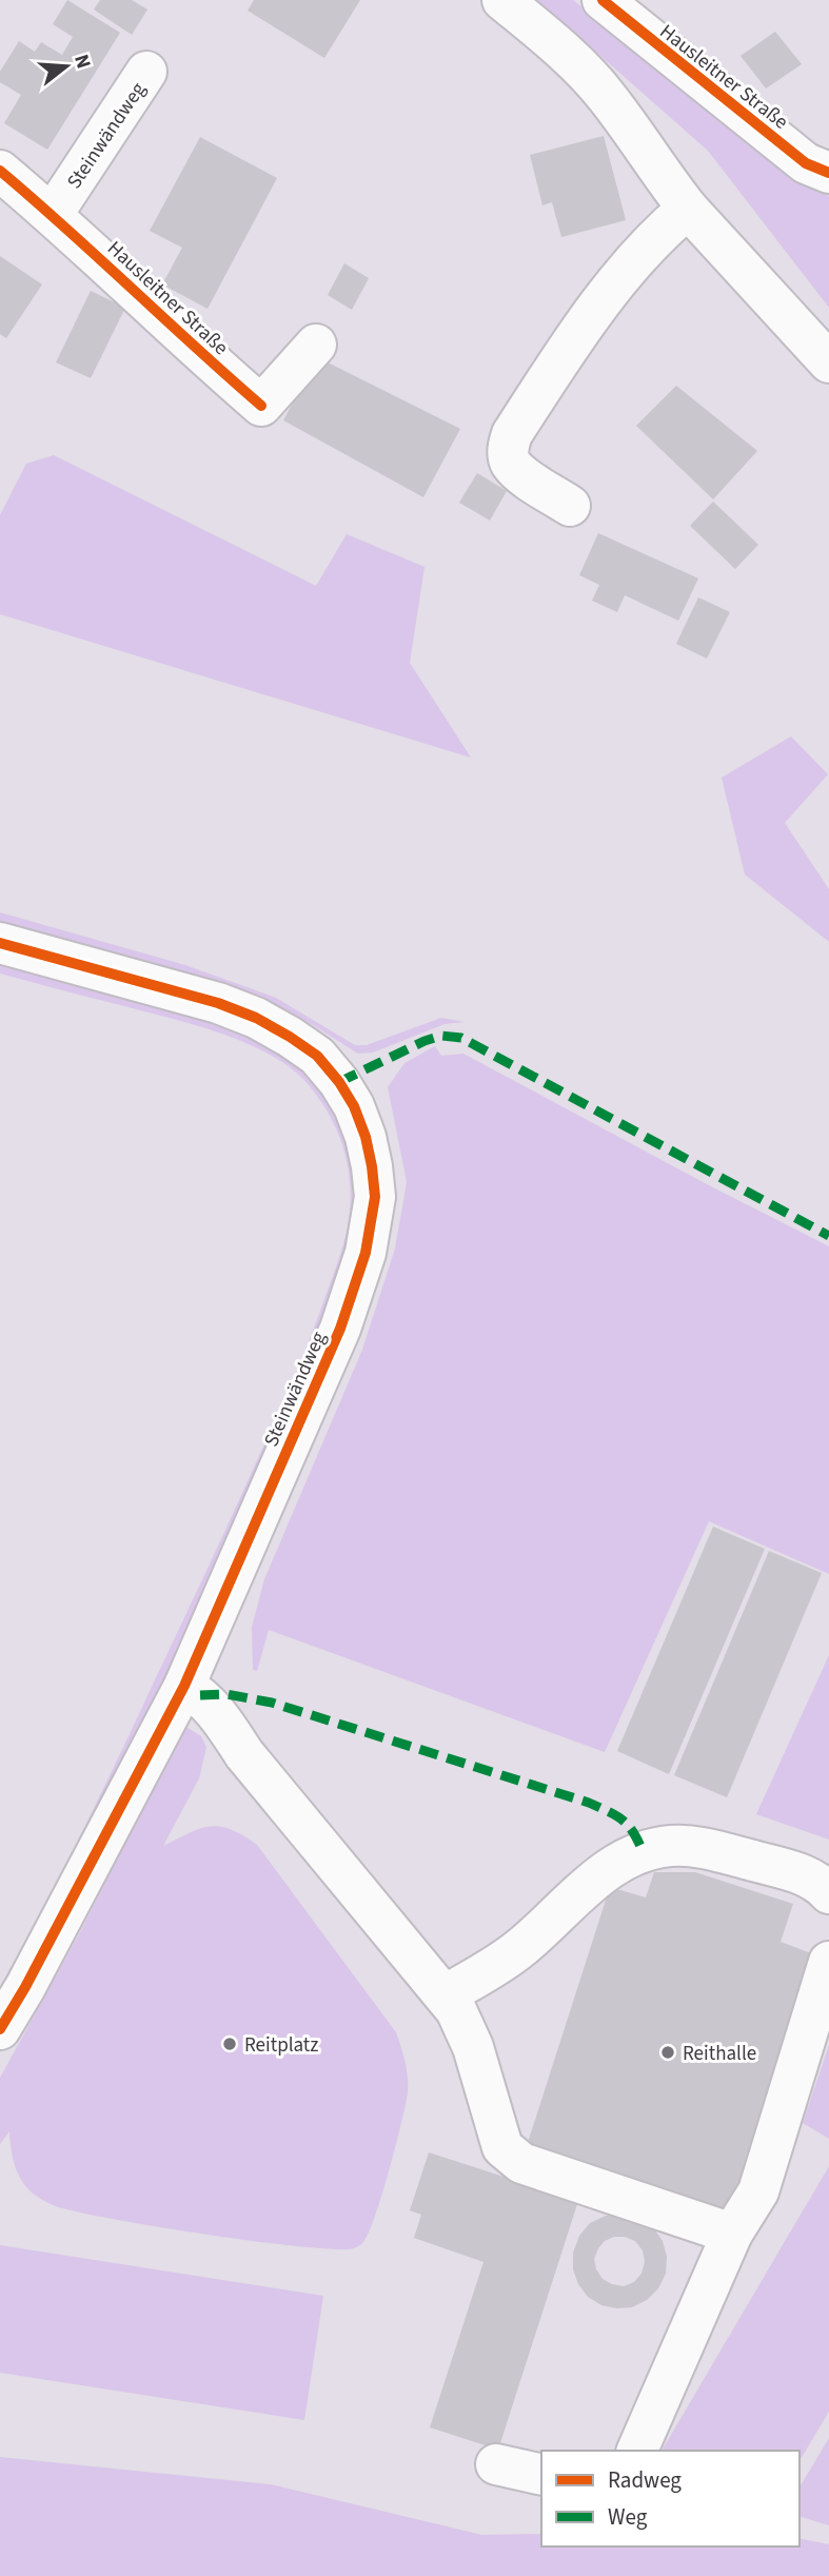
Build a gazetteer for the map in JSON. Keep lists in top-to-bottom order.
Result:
{
  "streets": {
    "street": ["Hausleitner Straße", "Steinwändweg"]
  },
  "crossings": [
    ["Hausleitner Straße", "Steinwändweg"]
  ],
  "places": ["Reitplatz", "Reithalle"],
  "legend": ["Radweg", "Weg"],
  "north": "right"
}
